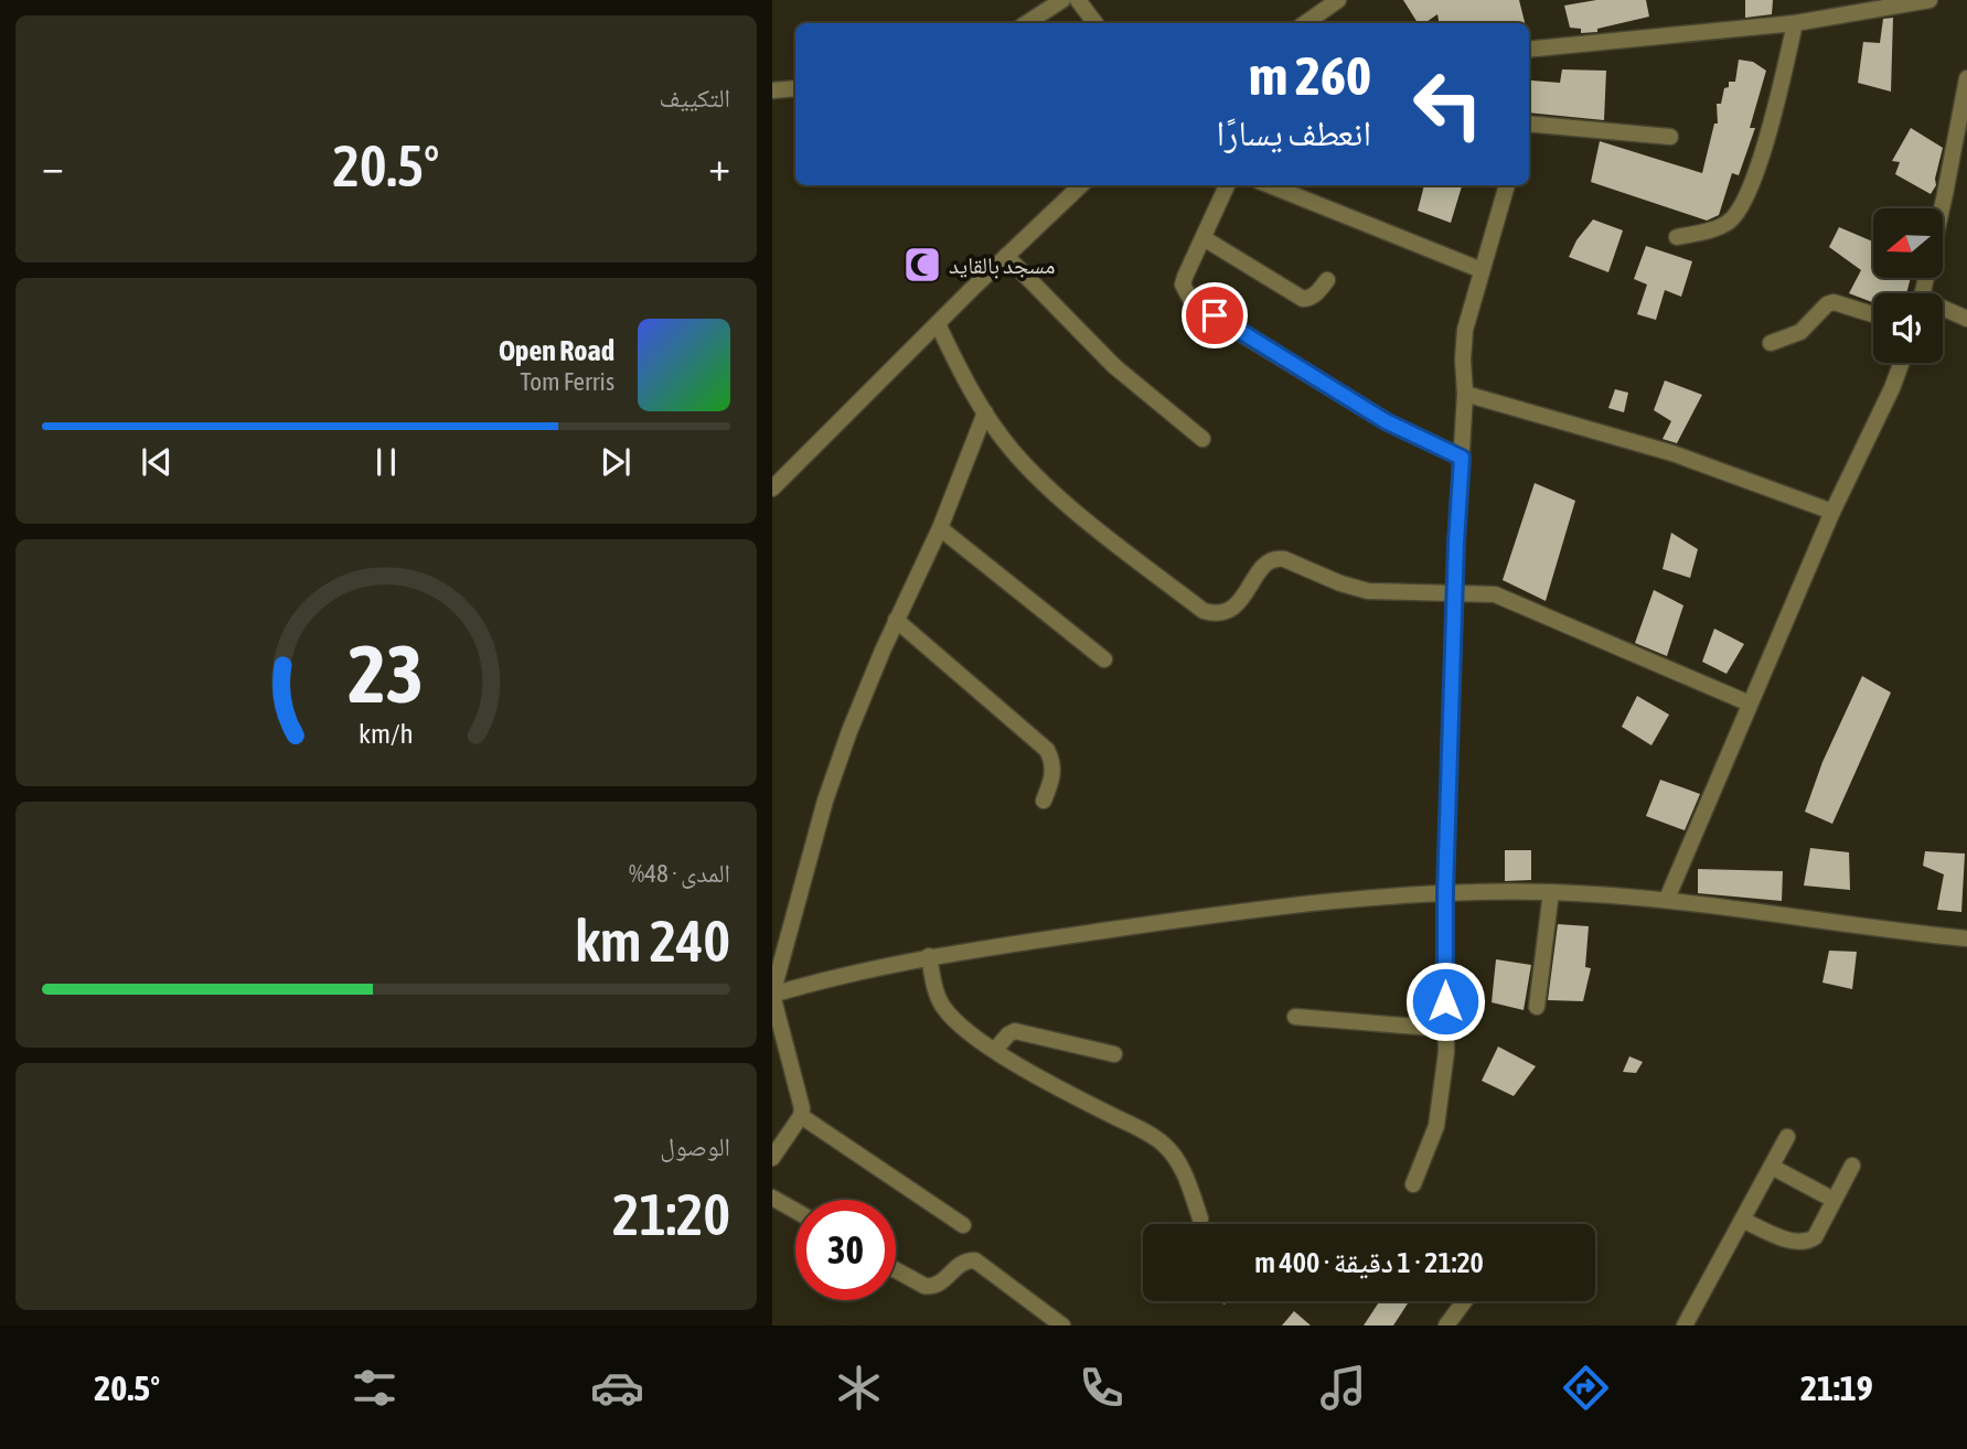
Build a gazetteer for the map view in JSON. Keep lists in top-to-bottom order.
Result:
{
  "places": {
    "mosque": ["مسجد بالقايد"]
  },
  "north": "left",
  "page": {
    "tile": [
      "التكييف",
      ["المدى · 48%", "240 km"],
      ["الوصول", "21:20"]
    ],
    "turn": ["260 m", "انعطف يسارًا"],
    "heat": ["−", "20.5°", "+"],
    "song": ["Open Road", "Tom Ferris"],
    "limit": "30",
    "trip": "21:20 · 1 دقيقة · 400 m",
    "tabs": ["21:19", "20.5°"],
    "gauge": ["23", "km/h"]
  }
}
